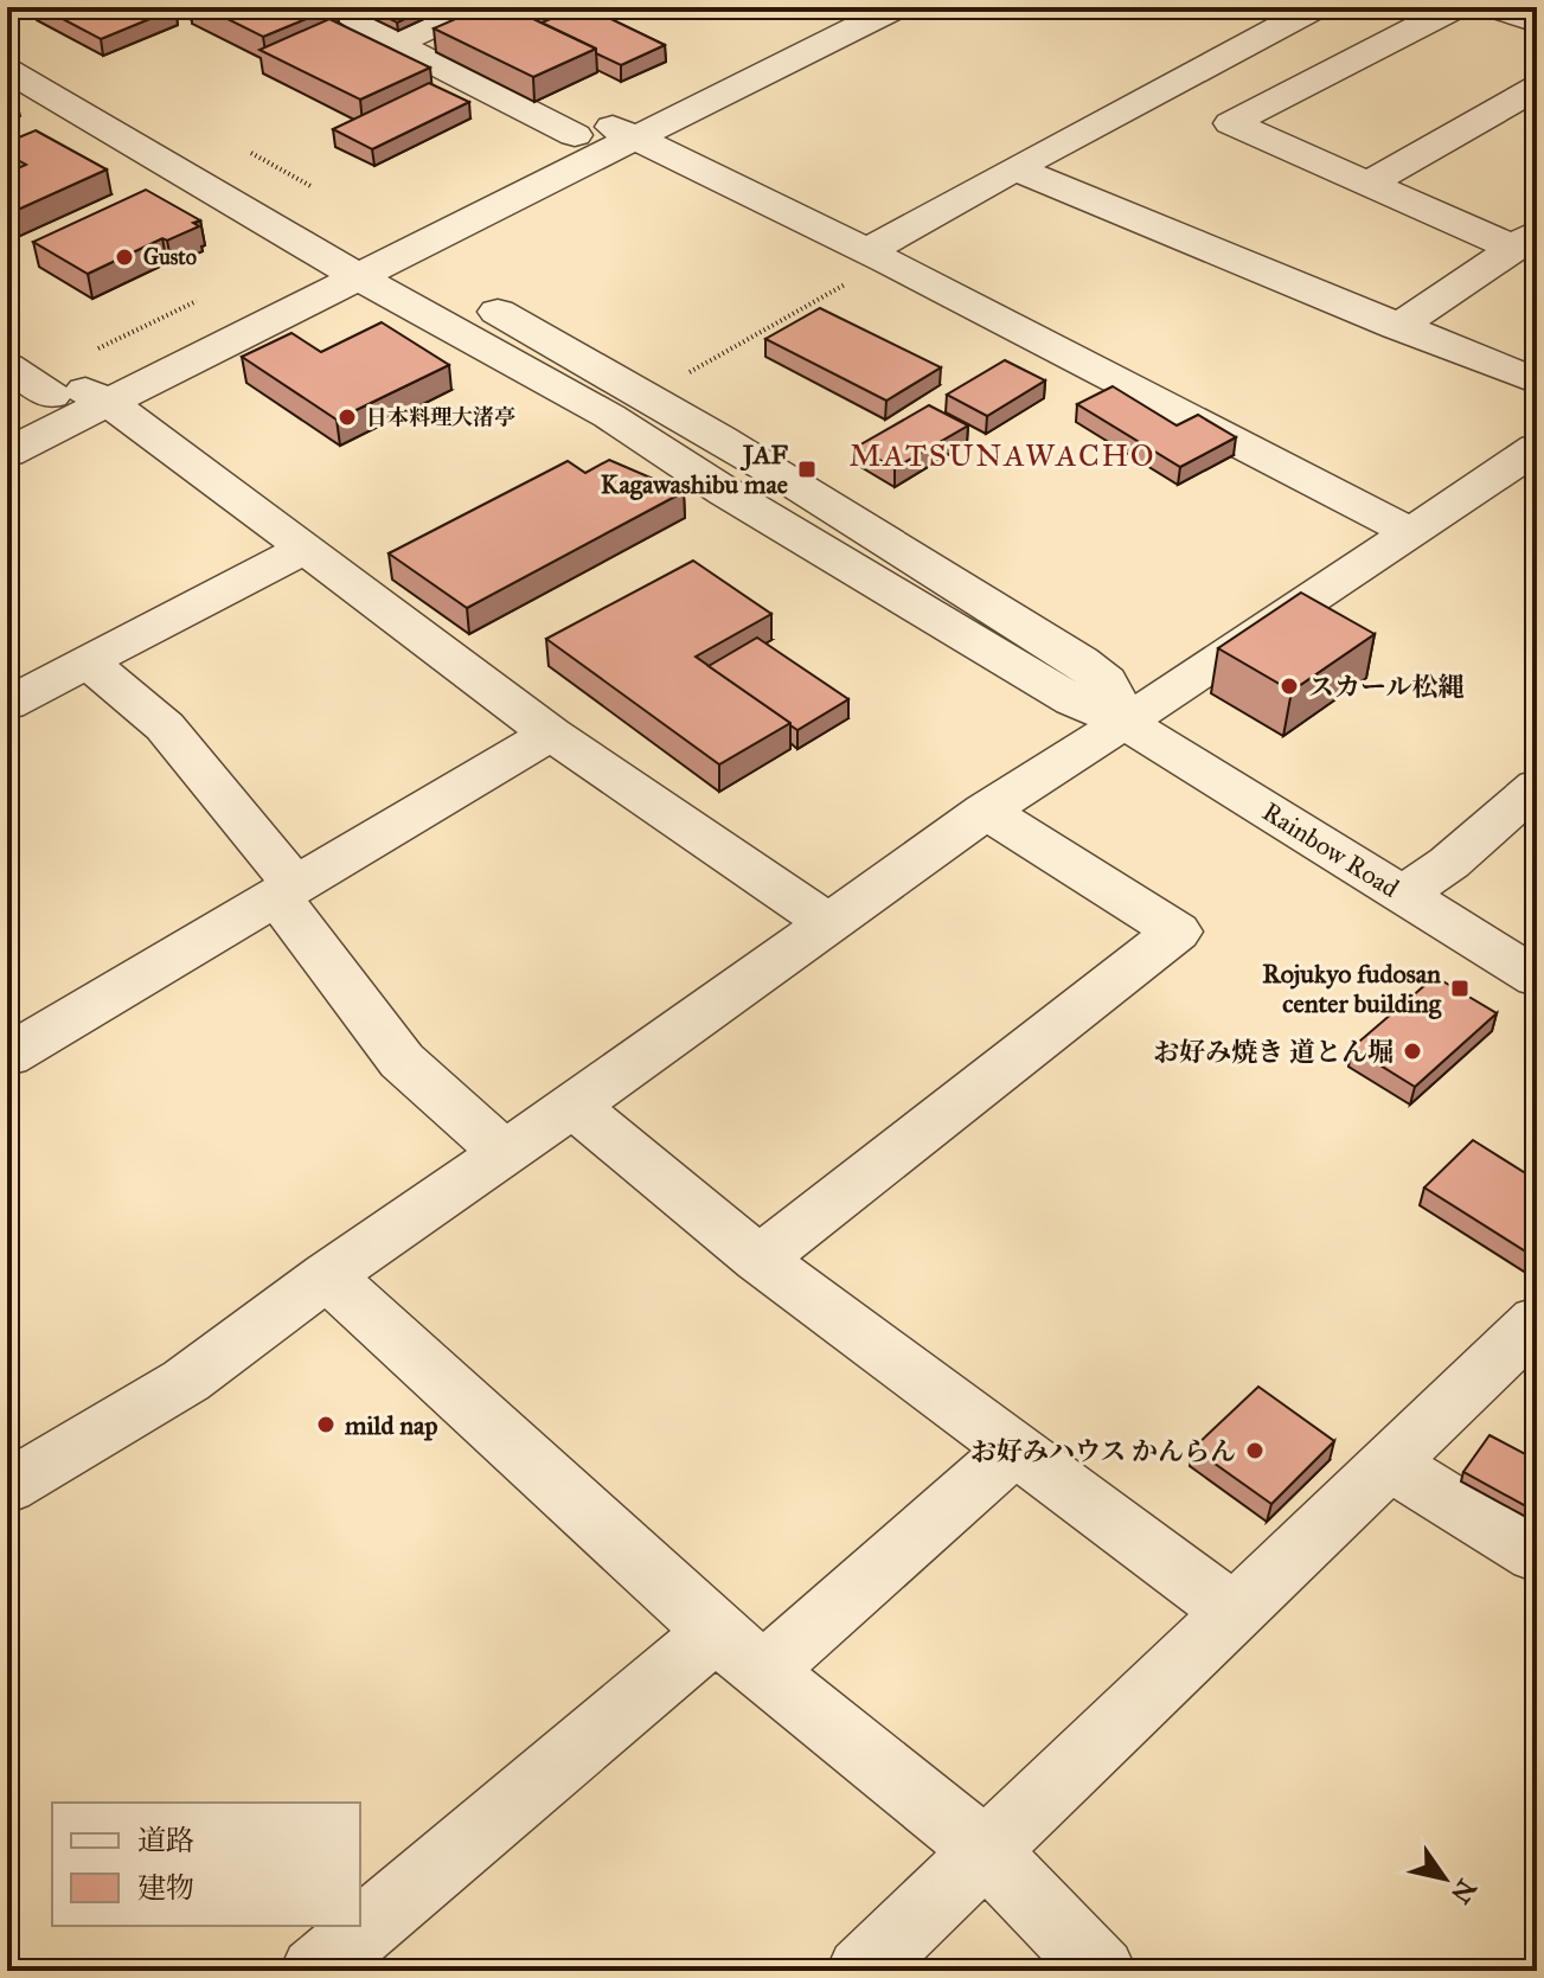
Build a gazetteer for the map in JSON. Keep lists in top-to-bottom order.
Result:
{
  "streets": {
    "street": ["Rainbow Road"]
  },
  "districts": ["MATSUNAWACHO"],
  "places": {
    "other": [
      "Gusto",
      "日本料理大渚亭",
      "スカール松縄",
      "お好み焼き 道とん堀",
      "mild nap",
      "お好みハウス かんらん"
    ],
    "transit": ["JAF Kagawashibu mae", "Rojukyo fudosan center building"]
  },
  "legend": ["道路", "建物"],
  "north": "bottom right"
}
